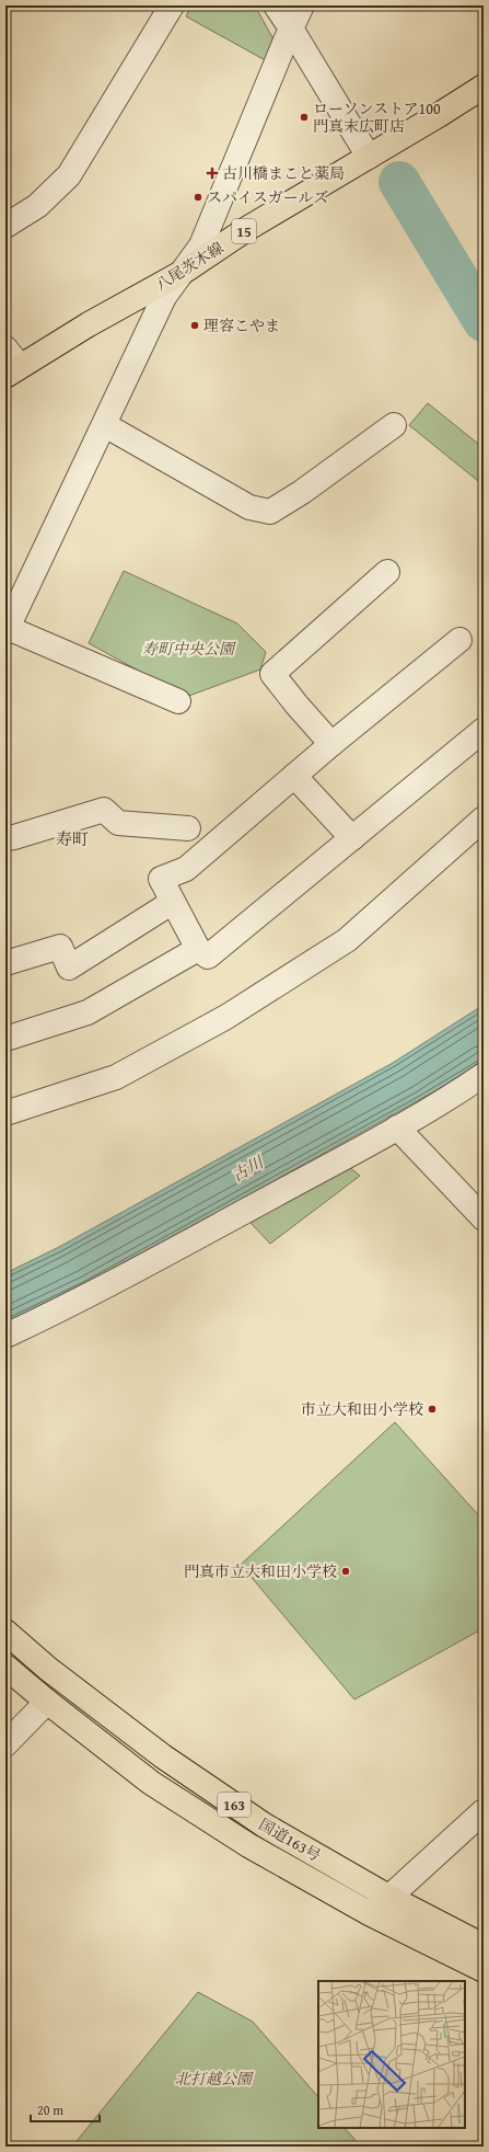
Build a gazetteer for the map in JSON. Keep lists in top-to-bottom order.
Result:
{
  "streets": {
    "main road": [
      "15",
      "八尾茨木線",
      "163",
      "国道163号"
    ]
  },
  "districts": ["寿町"],
  "water": ["古川"],
  "parks": ["寿町中央公園", "北打越公園"],
  "places": {
    "other": [
      "ローソンストア100 門真末広町店",
      "スパイスガールズ",
      "理容こやま",
      "市立大和田小学校",
      "門真市立大和田小学校"
    ],
    "health": ["古川橋まこと薬局"]
  },
  "scale_bar": "20 m"
}
